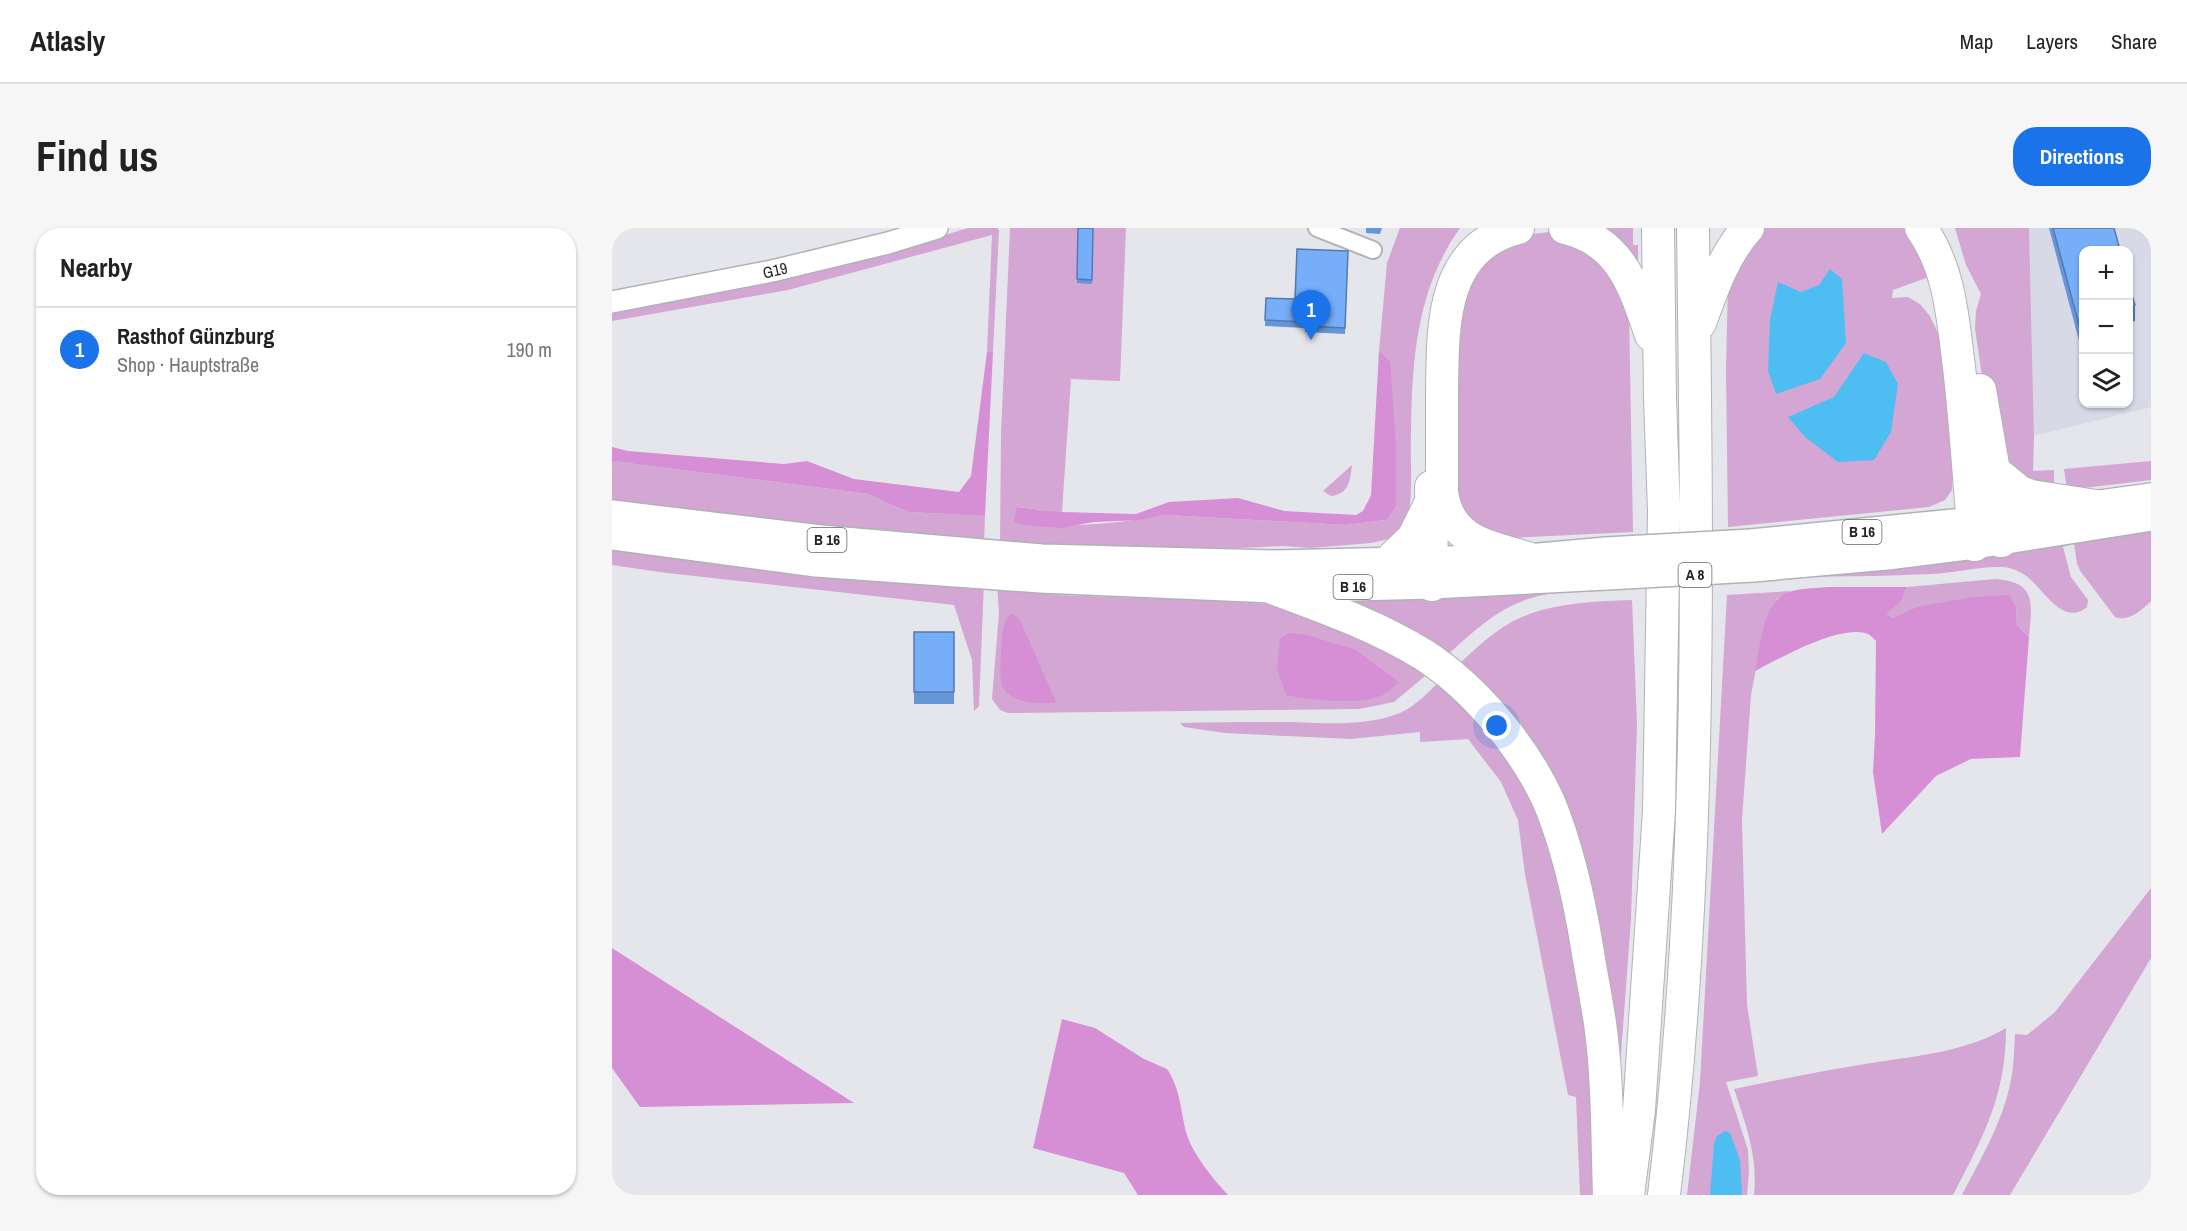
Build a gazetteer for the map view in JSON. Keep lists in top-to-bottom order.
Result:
{
  "streets": {
    "highway": ["A 8"],
    "main road": ["B 16"],
    "street": ["G19"]
  },
  "page": {
    "header": "Atlasly",
    "nav": ["Map", "Layers", "Share"],
    "buttons": "Directions",
    "title": "Find us",
    "heading": "Nearby",
    "map_buttons": ["+", "−"],
    "pins": "1",
    "list": [
      {
        "mark": "1",
        "name": "Rasthof Günzburg",
        "note": "Shop · Hauptstraße",
        "value": "190 m"
      }
    ]
  }
}
